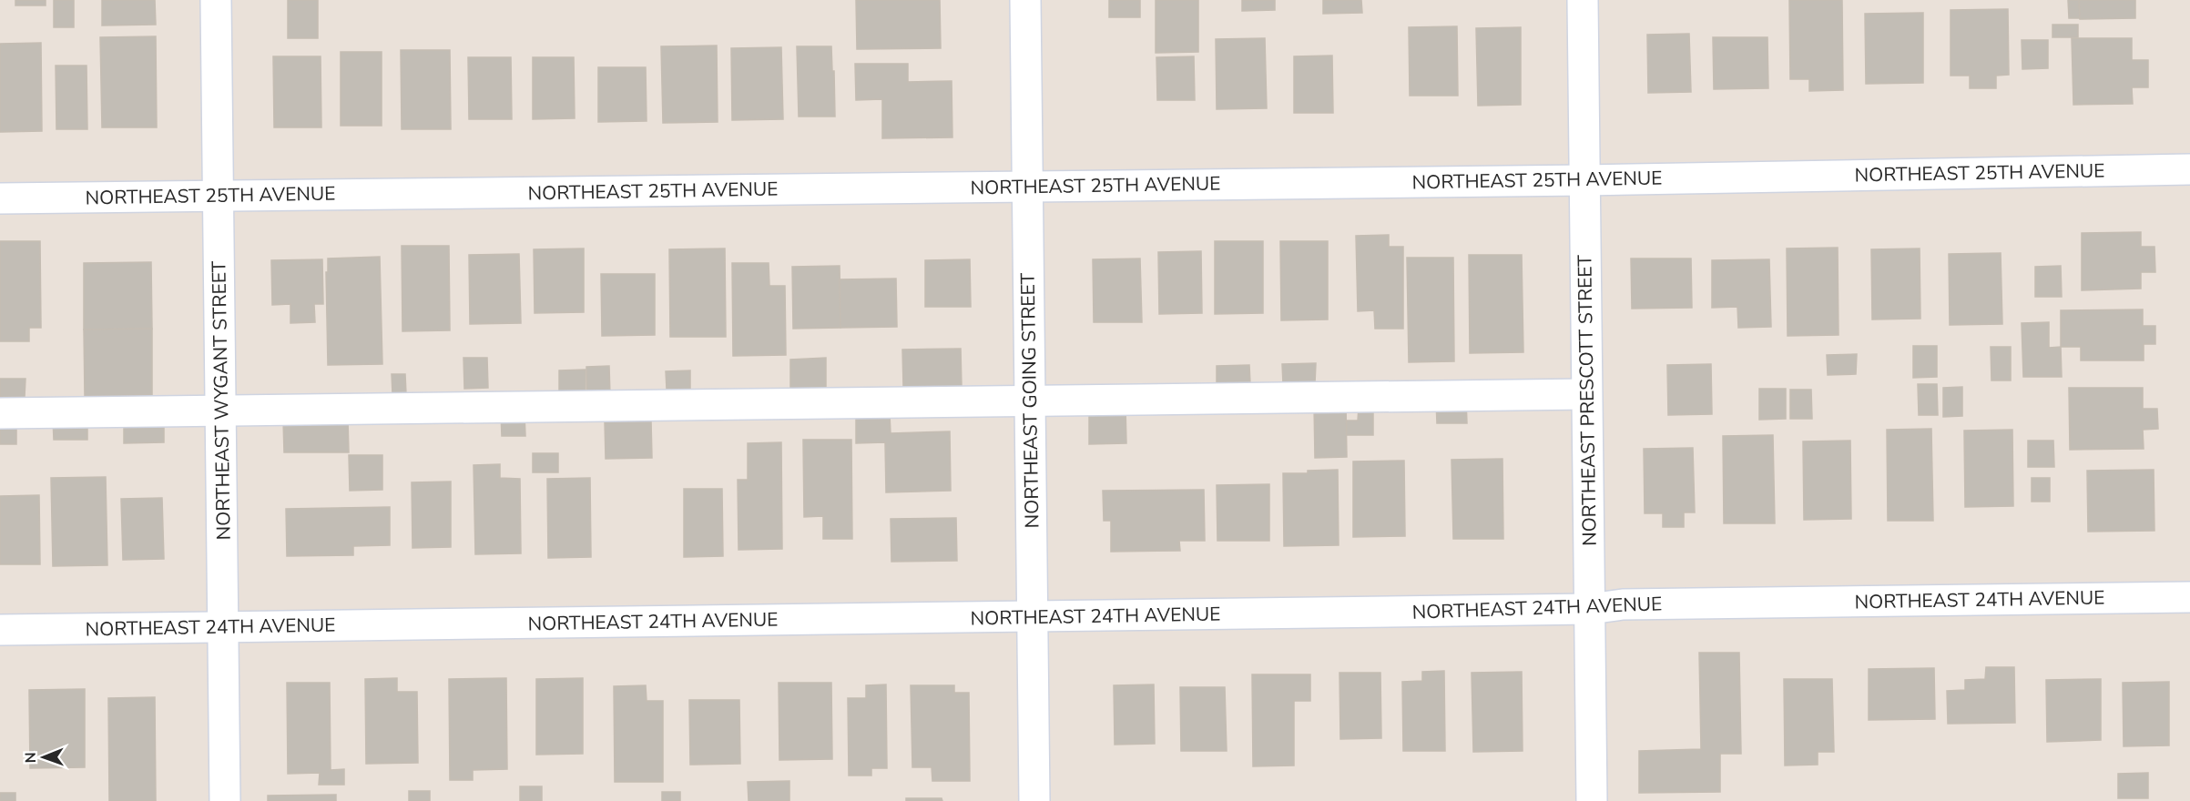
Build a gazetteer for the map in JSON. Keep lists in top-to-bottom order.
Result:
{
  "streets": {
    "street": [
      "NORTHEAST 25TH AVENUE",
      "NORTHEAST WYGANT STREET",
      "NORTHEAST GOING STREET",
      "NORTHEAST PRESCOTT STREET",
      "NORTHEAST 24TH AVENUE"
    ]
  },
  "crossings": [
    ["NORTHEAST 25TH AVENUE", "NORTHEAST WYGANT STREET"],
    ["NORTHEAST 25TH AVENUE", "NORTHEAST GOING STREET"],
    ["NORTHEAST 25TH AVENUE", "NORTHEAST PRESCOTT STREET"],
    ["NORTHEAST WYGANT STREET", "NORTHEAST 24TH AVENUE"],
    ["NORTHEAST GOING STREET", "NORTHEAST 24TH AVENUE"],
    ["NORTHEAST PRESCOTT STREET", "NORTHEAST 24TH AVENUE"]
  ],
  "north": "left"
}
